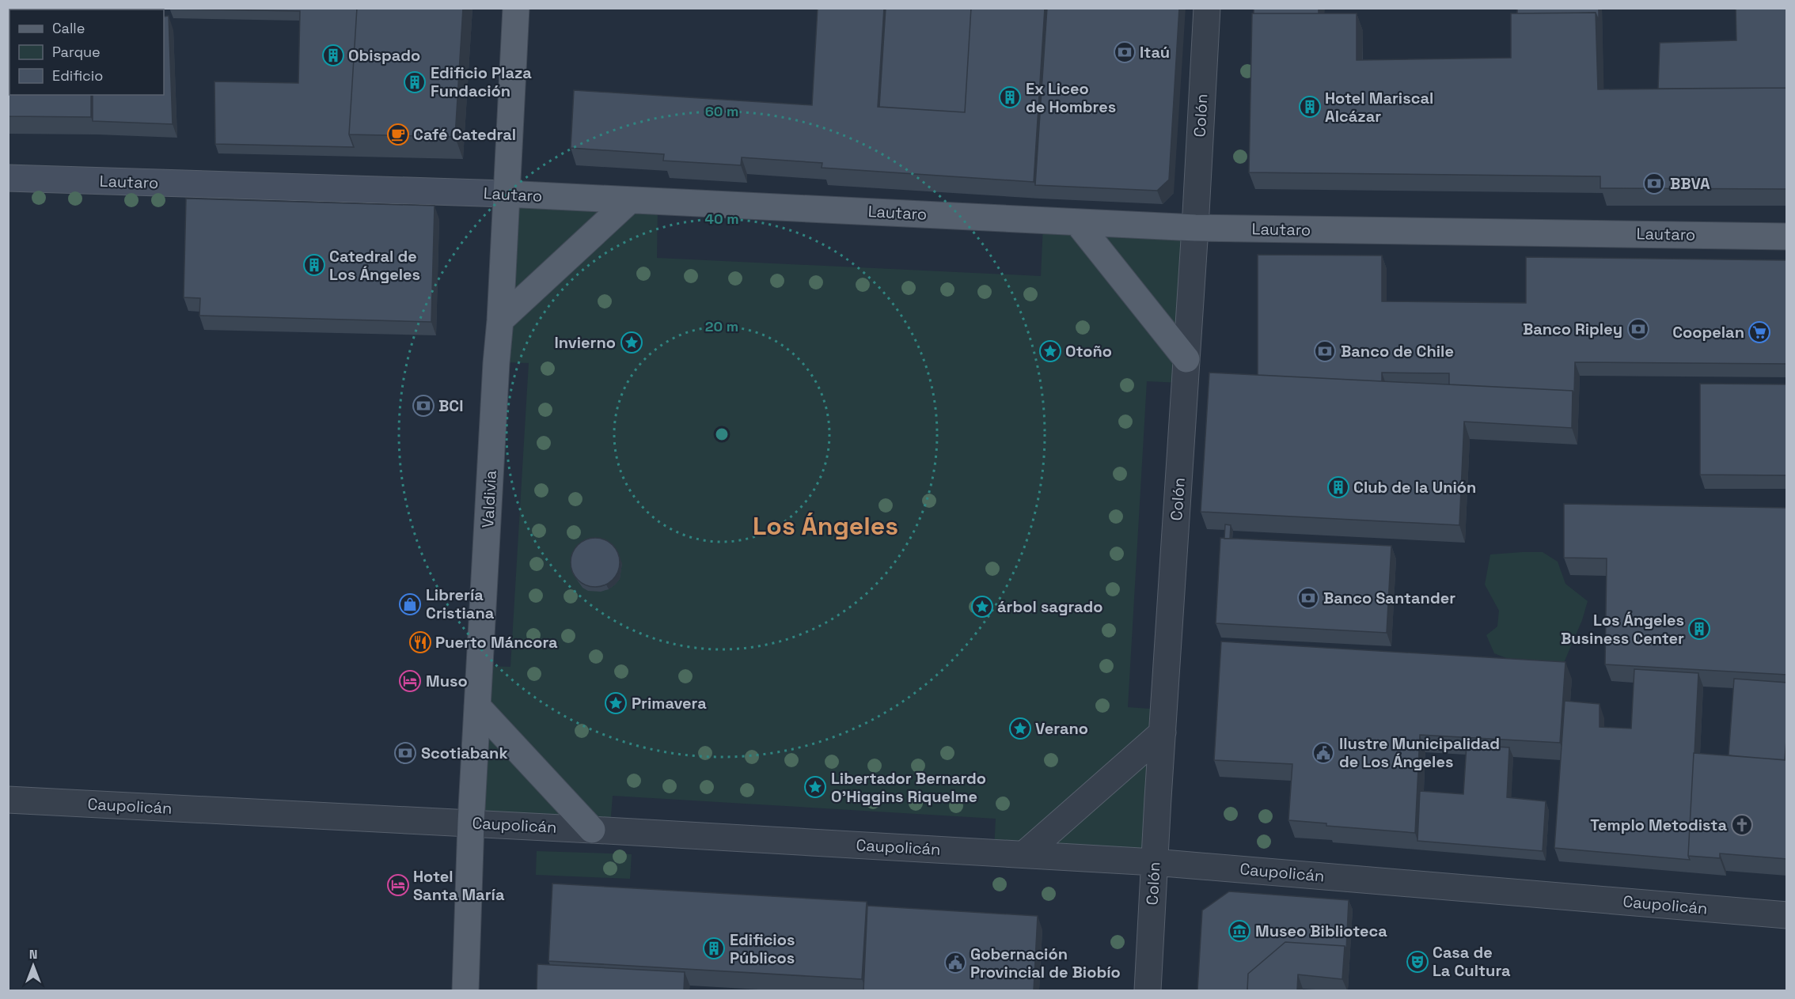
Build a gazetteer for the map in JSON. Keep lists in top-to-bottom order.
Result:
{
  "streets": {
    "main road": ["Lautaro", "Valdivia"],
    "street": ["Colón", "Caupolicán"]
  },
  "crossings": [
    ["Colón", "Lautaro"],
    ["Colón", "Caupolicán"],
    ["Lautaro", "Valdivia"],
    ["Valdivia", "Caupolicán"]
  ],
  "districts": ["Los Ángeles"],
  "places": {
    "bank": [
      "Itaú",
      "BBVA",
      "Banco Ripley",
      "Banco de Chile",
      "BCI",
      "Banco Santander",
      "Scotiabank"
    ],
    "building": [
      "Obispado",
      "Edificio Plaza Fundación",
      "Ex Liceo de Hombres",
      "Hotel Mariscal Alcázar",
      "Catedral de Los Ángeles",
      "Club de la Unión",
      "Los Ángeles Business Center",
      "Edificios Públicos"
    ],
    "cafe": ["Café Catedral"],
    "supermarket": ["Coopelan"],
    "place": [
      "Invierno",
      "Otoño",
      "árbol sagrado",
      "Primavera",
      "Verano",
      "Libertador Bernardo O'Higgins Riquelme"
    ],
    "shop": ["Librería Cristiana"],
    "restaurant": ["Puerto Máncora"],
    "hotel": ["Muso", "Hotel Santa María"],
    "public building": ["Ilustre Municipalidad de Los Ángeles", "Gobernación Provincial de Biobío"],
    "church": ["Templo Metodista"],
    "museum": ["Museo Biblioteca"],
    "theatre": ["Casa de La Cultura"]
  },
  "legend": ["Calle", "Parque", "Edificio"],
  "north": "top",
  "rings": ["60 m", "40 m", "20 m"]
}
